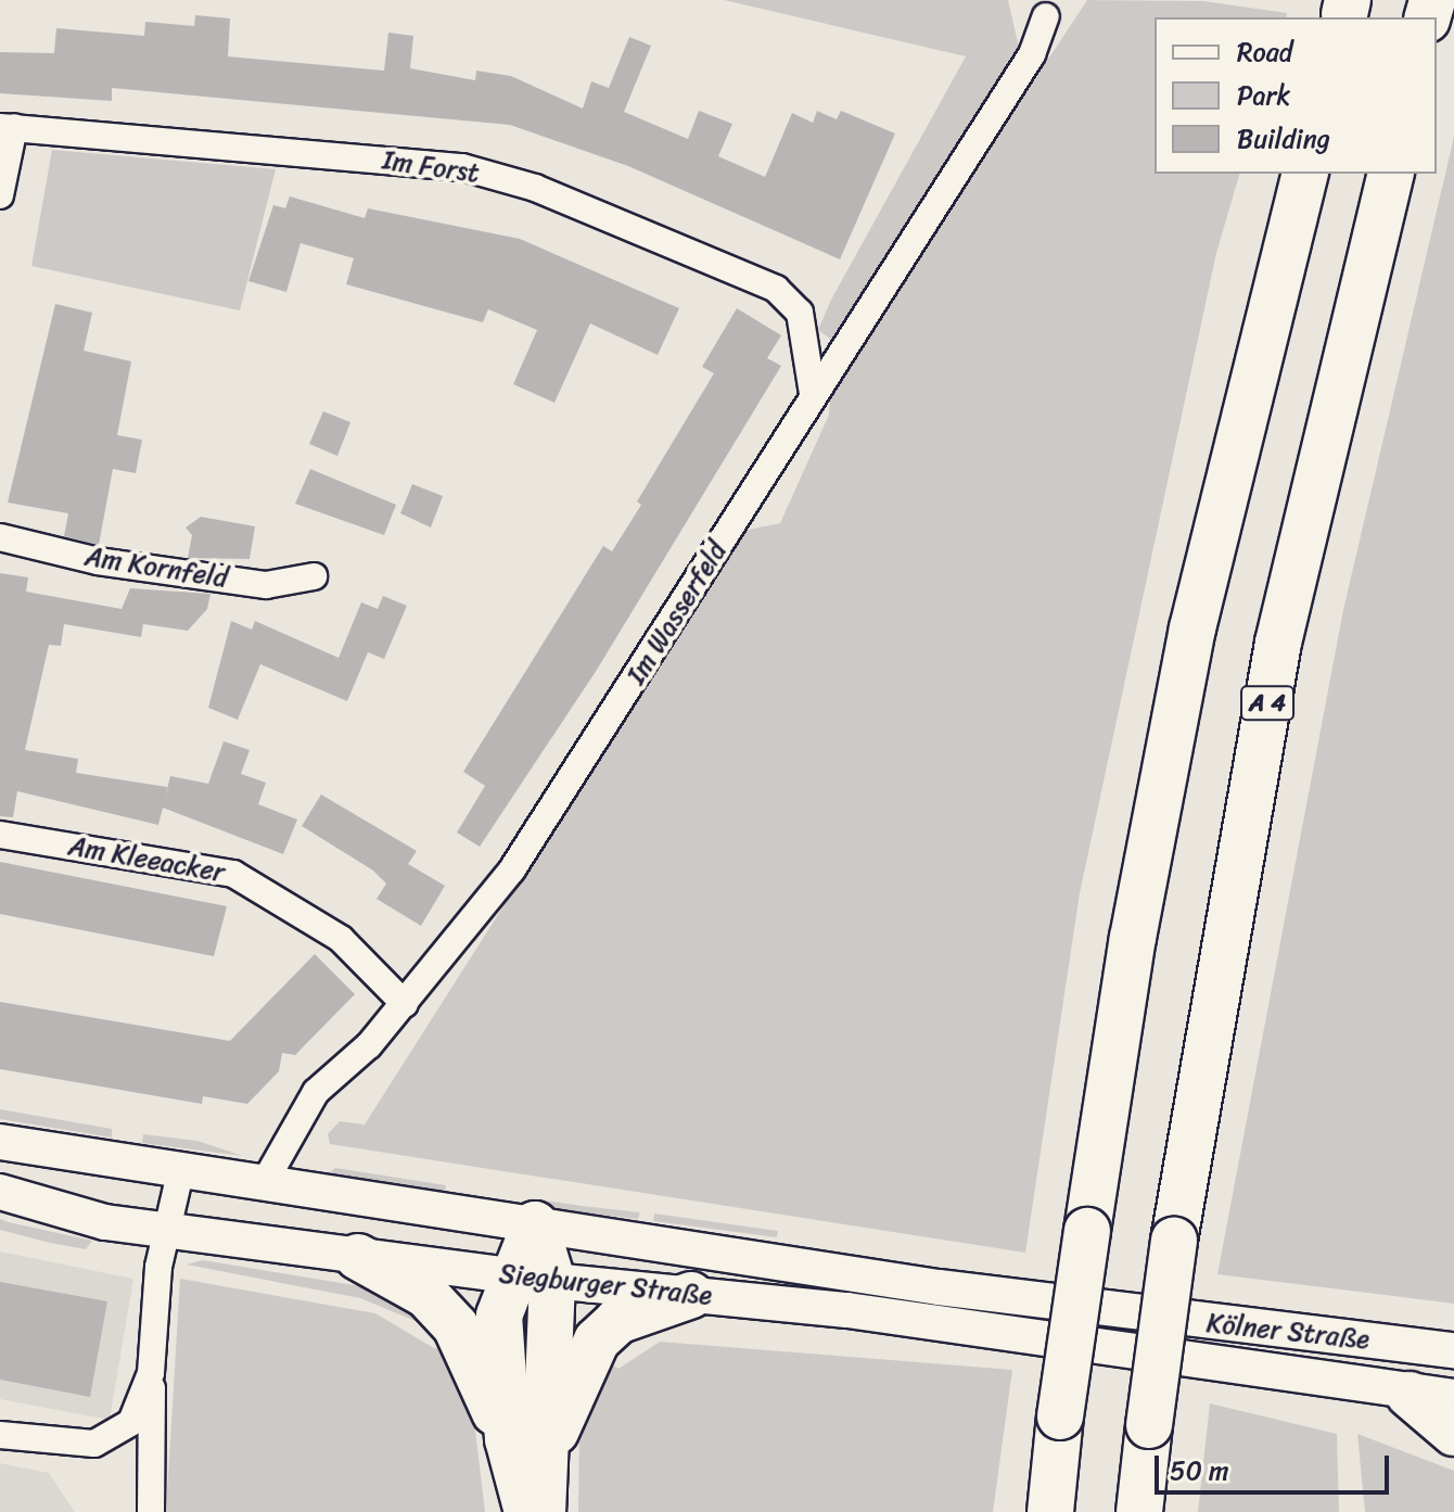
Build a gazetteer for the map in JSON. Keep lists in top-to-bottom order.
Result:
{
  "streets": {
    "highway": ["A 4"],
    "main road": ["Siegburger Straße", "Kölner Straße"],
    "street": [
      "Im Forst",
      "Am Kornfeld",
      "Im Wasserfeld",
      "Am Kleeacker"
    ]
  },
  "crossings": [
    ["Im Forst", "Im Wasserfeld"],
    ["Im Wasserfeld", "Am Kleeacker"],
    ["Im Wasserfeld", "Siegburger Straße"],
    ["Siegburger Straße", "Kölner Straße"]
  ],
  "legend": ["Road", "Park", "Building"],
  "scale_bar": "50 m"
}
